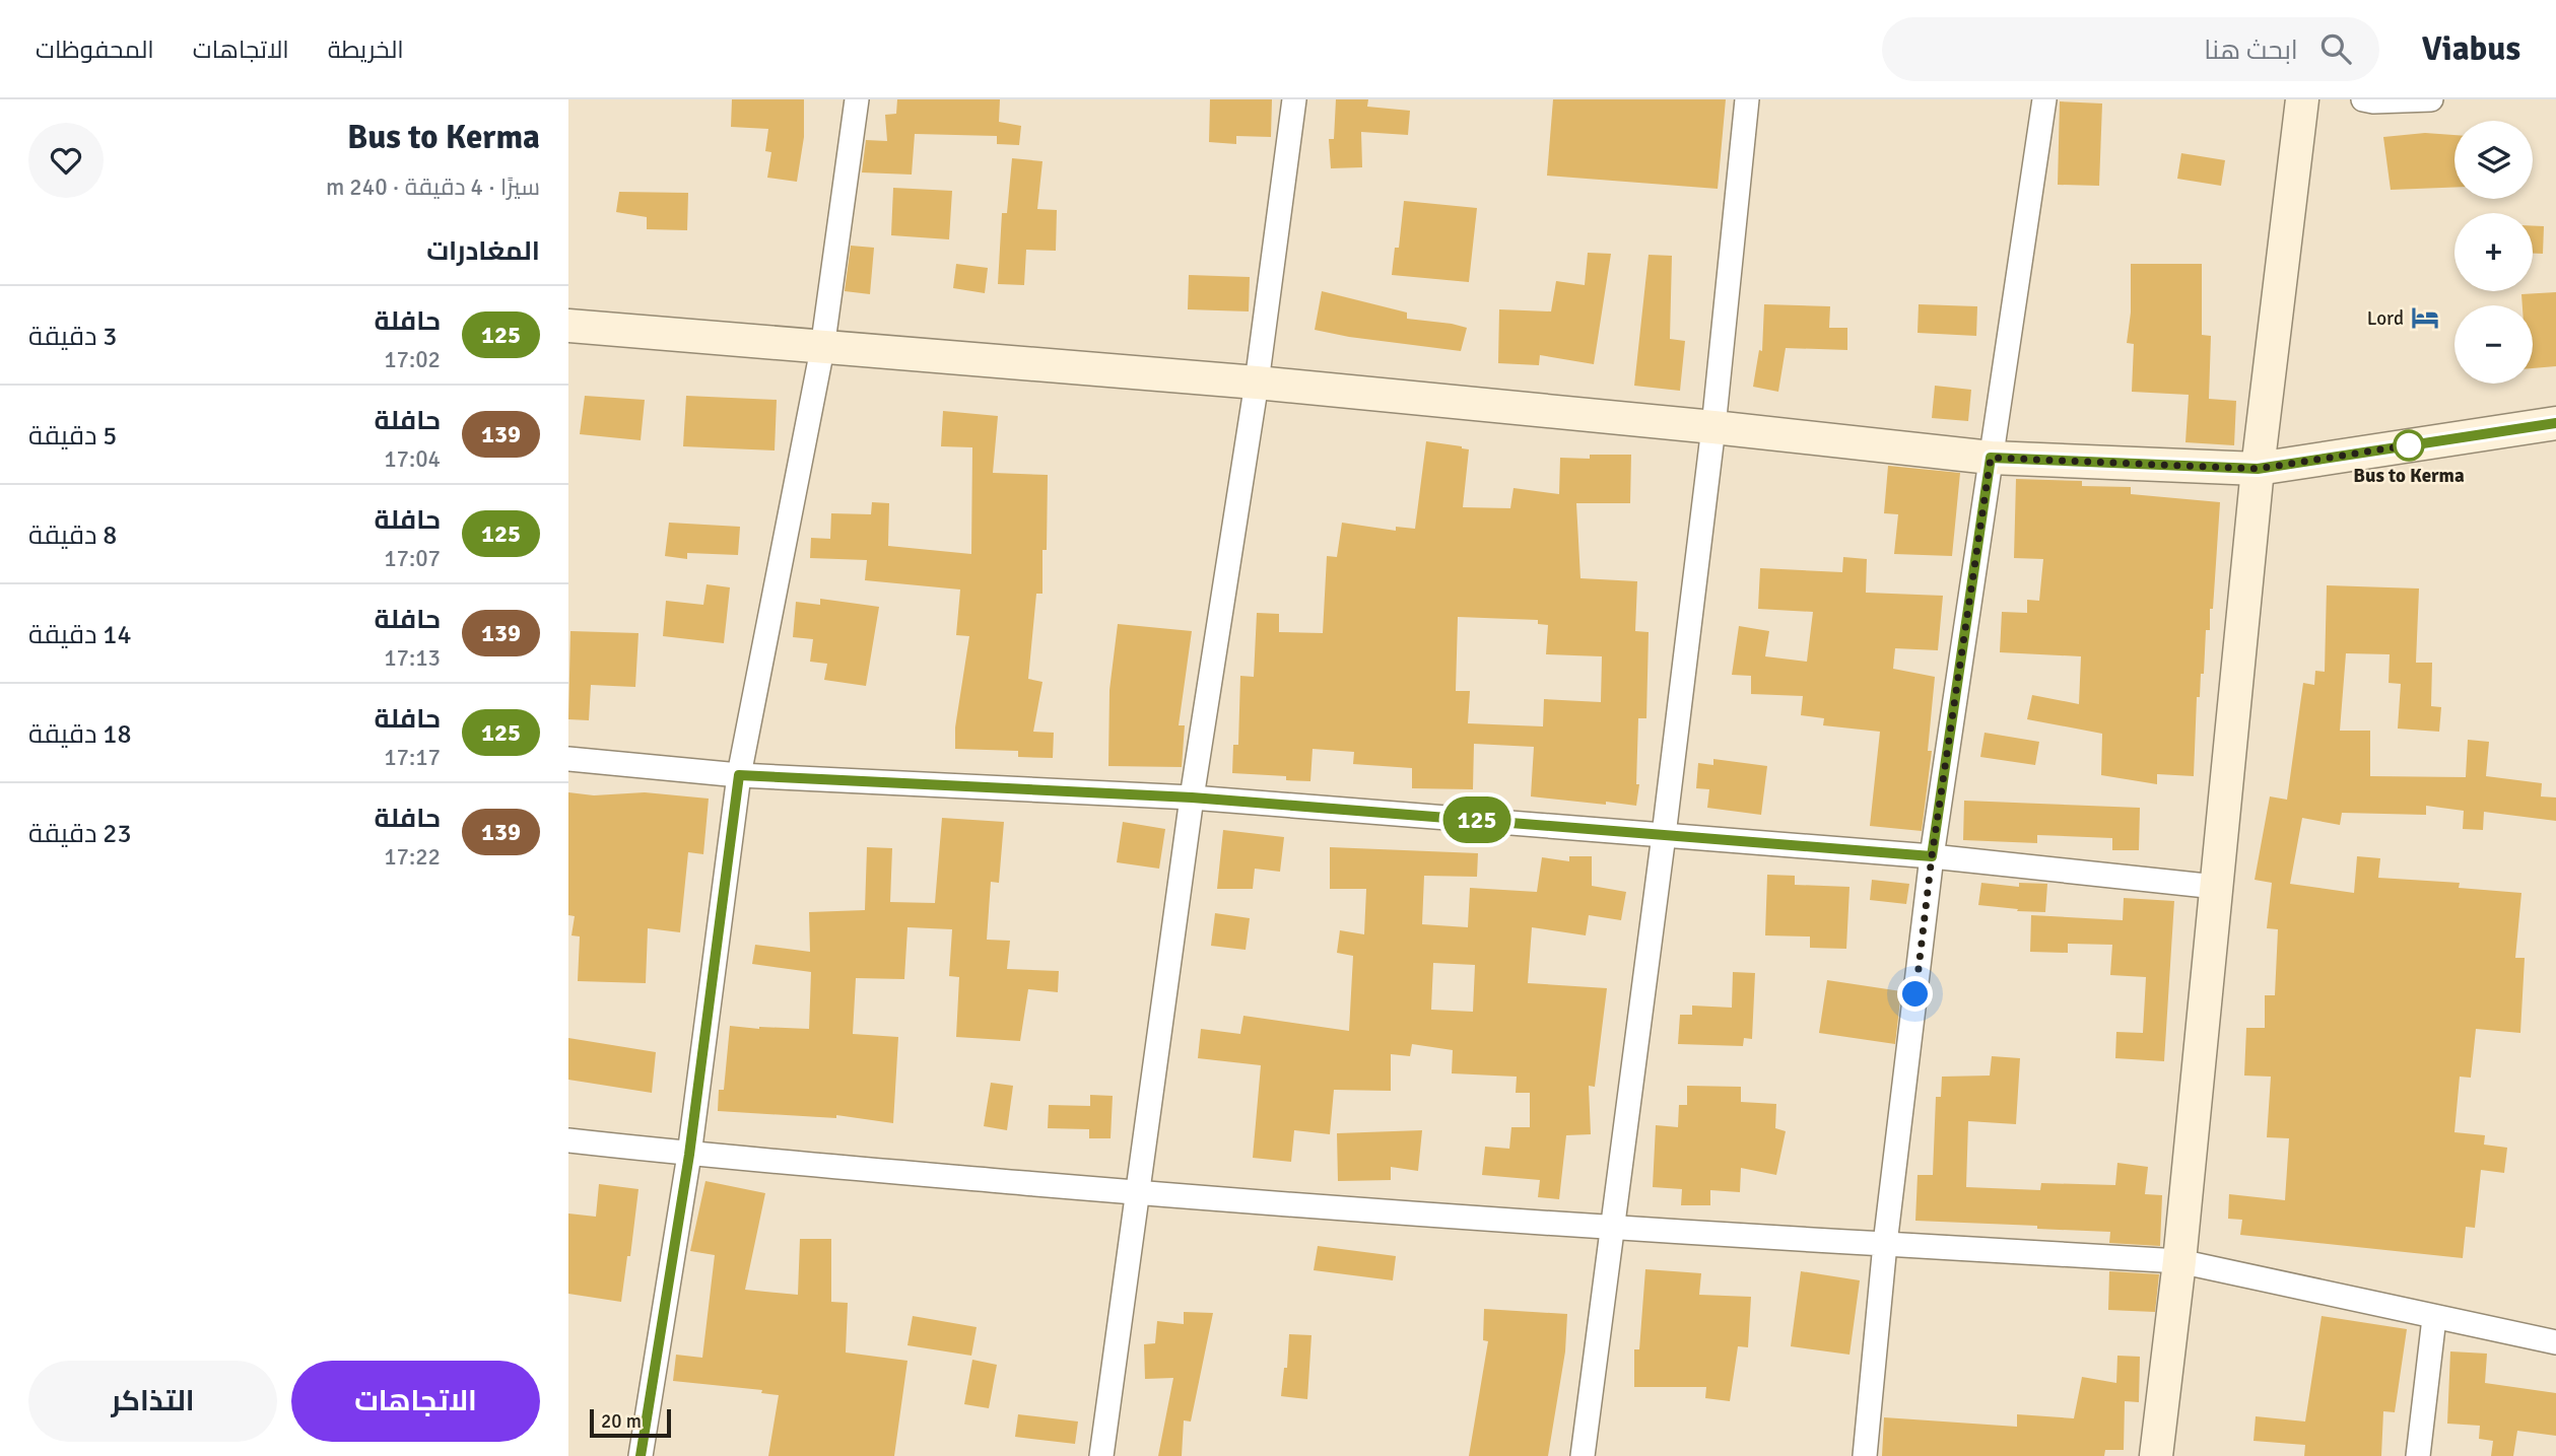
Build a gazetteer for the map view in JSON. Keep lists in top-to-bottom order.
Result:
{
  "places": {
    "hotel": ["Lord"],
    "other": ["Bus to Kerma"]
  },
  "lines": ["bus line 125"],
  "scale_bar": "20 m",
  "page": {
    "header": "Viabus",
    "search": "ابحث هنا",
    "nav": ["الخريطة", "الاتجاهات", "المحفوظات"],
    "on_map": "125",
    "heading": [
      ["Bus to Kerma", "سيرًا · 4 دقيقة · 240 m"],
      "المغادرات"
    ],
    "map_buttons": ["+", "−"],
    "list": [
      {
        "mark": "125",
        "name": "حافلة",
        "note": "17:02",
        "value": "3 دقيقة"
      },
      {
        "mark": "139",
        "name": "حافلة",
        "note": "17:04",
        "value": "5 دقيقة"
      },
      {
        "mark": "125",
        "name": "حافلة",
        "note": "17:07",
        "value": "8 دقيقة"
      },
      {
        "mark": "139",
        "name": "حافلة",
        "note": "17:13",
        "value": "14 دقيقة"
      },
      {
        "mark": "125",
        "name": "حافلة",
        "note": "17:17",
        "value": "18 دقيقة"
      },
      {
        "mark": "139",
        "name": "حافلة",
        "note": "17:22",
        "value": "23 دقيقة"
      }
    ],
    "buttons": ["الاتجاهات", "التذاكر"],
    "scale": "20 m"
  }
}
